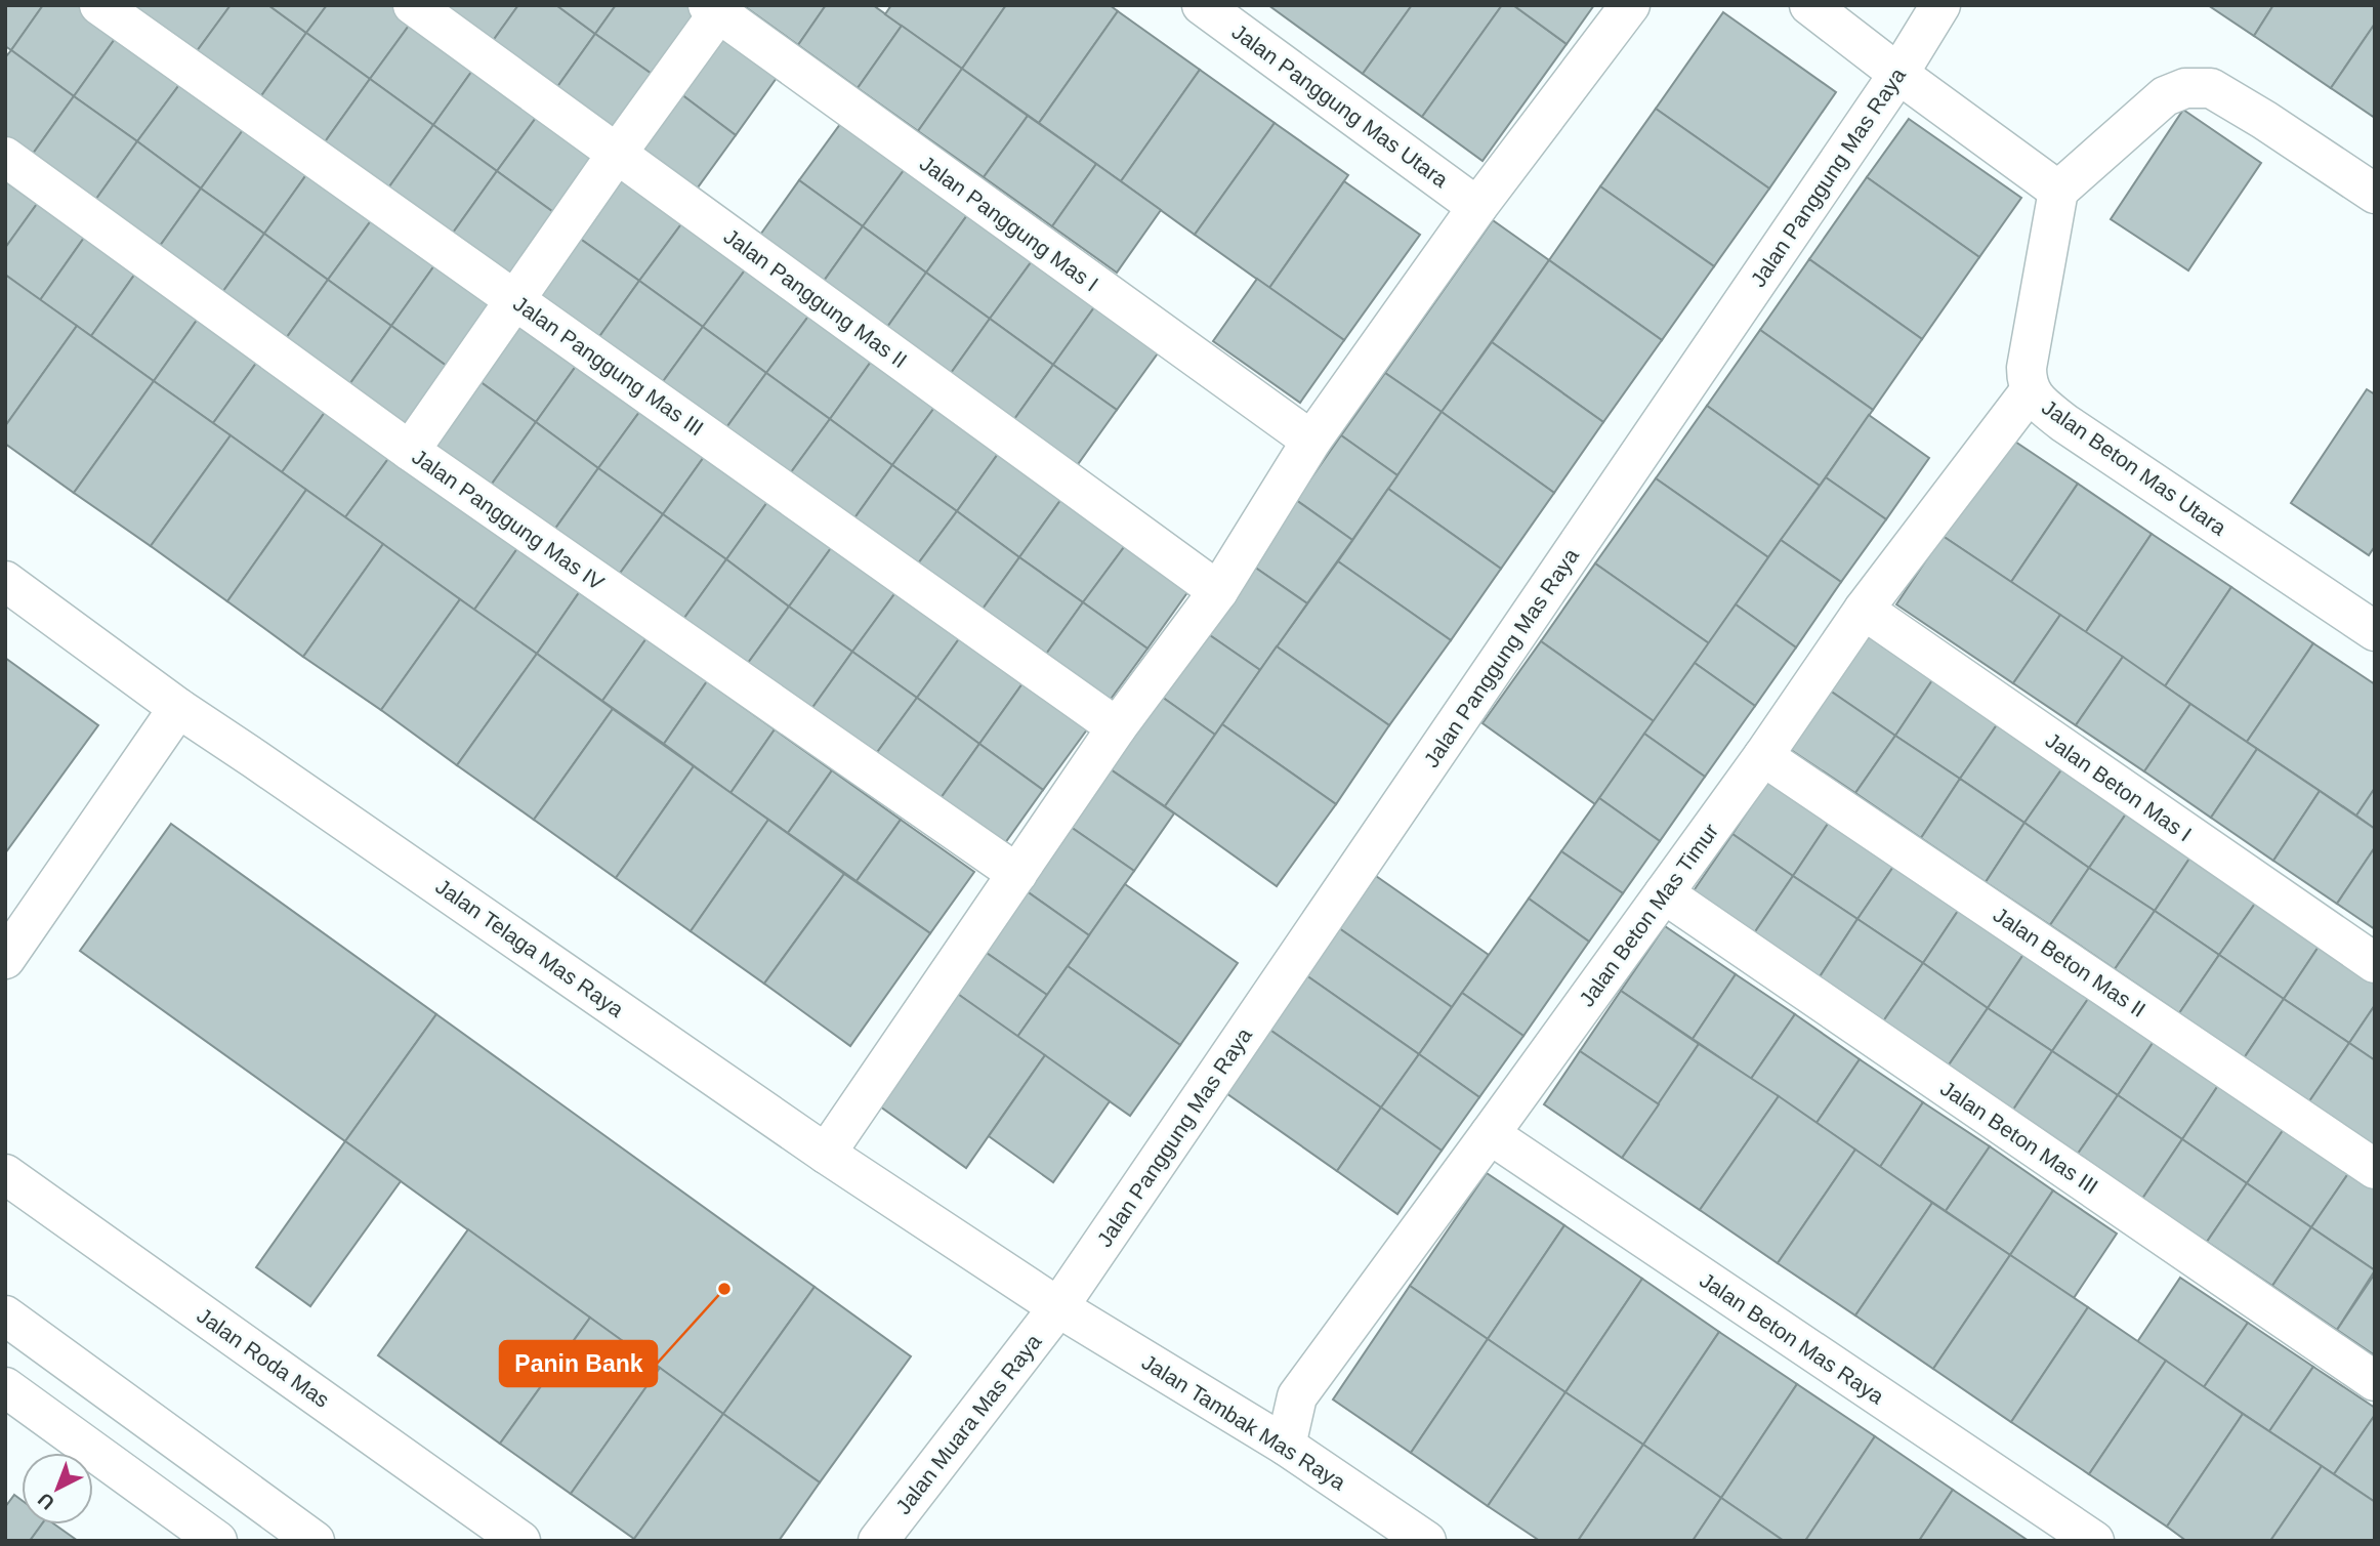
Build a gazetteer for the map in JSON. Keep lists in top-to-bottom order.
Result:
{
  "streets": {
    "street": [
      "Jalan Panggung Mas Utara",
      "Jalan Panggung Mas Raya",
      "Jalan Panggung Mas I",
      "Jalan Panggung Mas II",
      "Jalan Panggung Mas III",
      "Jalan Beton Mas Utara",
      "Jalan Panggung Mas IV",
      "Jalan Beton Mas I",
      "Jalan Beton Mas Timur",
      "Jalan Telaga Mas Raya",
      "Jalan Beton Mas II",
      "Jalan Beton Mas III",
      "Jalan Beton Mas Raya",
      "Jalan Roda Mas",
      "Jalan Tambak Mas Raya",
      "Jalan Muara Mas Raya"
    ]
  },
  "crossings": [
    ["Jalan Panggung Mas Raya", "Jalan Telaga Mas Raya"],
    ["Jalan Panggung Mas Raya", "Jalan Tambak Mas Raya"],
    ["Jalan Panggung Mas Raya", "Jalan Muara Mas Raya"],
    ["Jalan Beton Mas Utara", "Jalan Beton Mas Timur"],
    ["Jalan Beton Mas I", "Jalan Beton Mas Timur"],
    ["Jalan Beton Mas Timur", "Jalan Beton Mas II"],
    ["Jalan Beton Mas Timur", "Jalan Beton Mas III"],
    ["Jalan Beton Mas Timur", "Jalan Beton Mas Raya"],
    ["Jalan Beton Mas Timur", "Jalan Tambak Mas Raya"],
    ["Jalan Telaga Mas Raya", "Jalan Tambak Mas Raya"],
    ["Jalan Telaga Mas Raya", "Jalan Muara Mas Raya"],
    ["Jalan Tambak Mas Raya", "Jalan Muara Mas Raya"]
  ],
  "places": ["Panin Bank"],
  "north": "bottom left"
}
